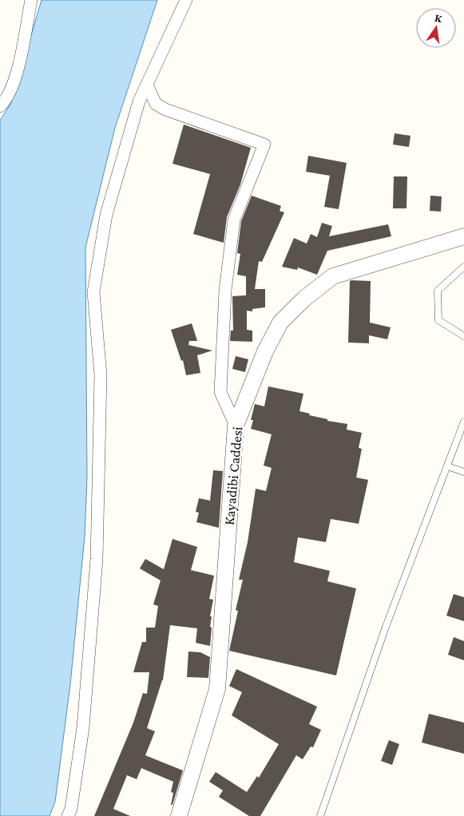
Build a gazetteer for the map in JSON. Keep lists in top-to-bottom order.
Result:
{
  "streets": {
    "street": ["Kayadibi Caddesi"]
  },
  "north": "top"
}
